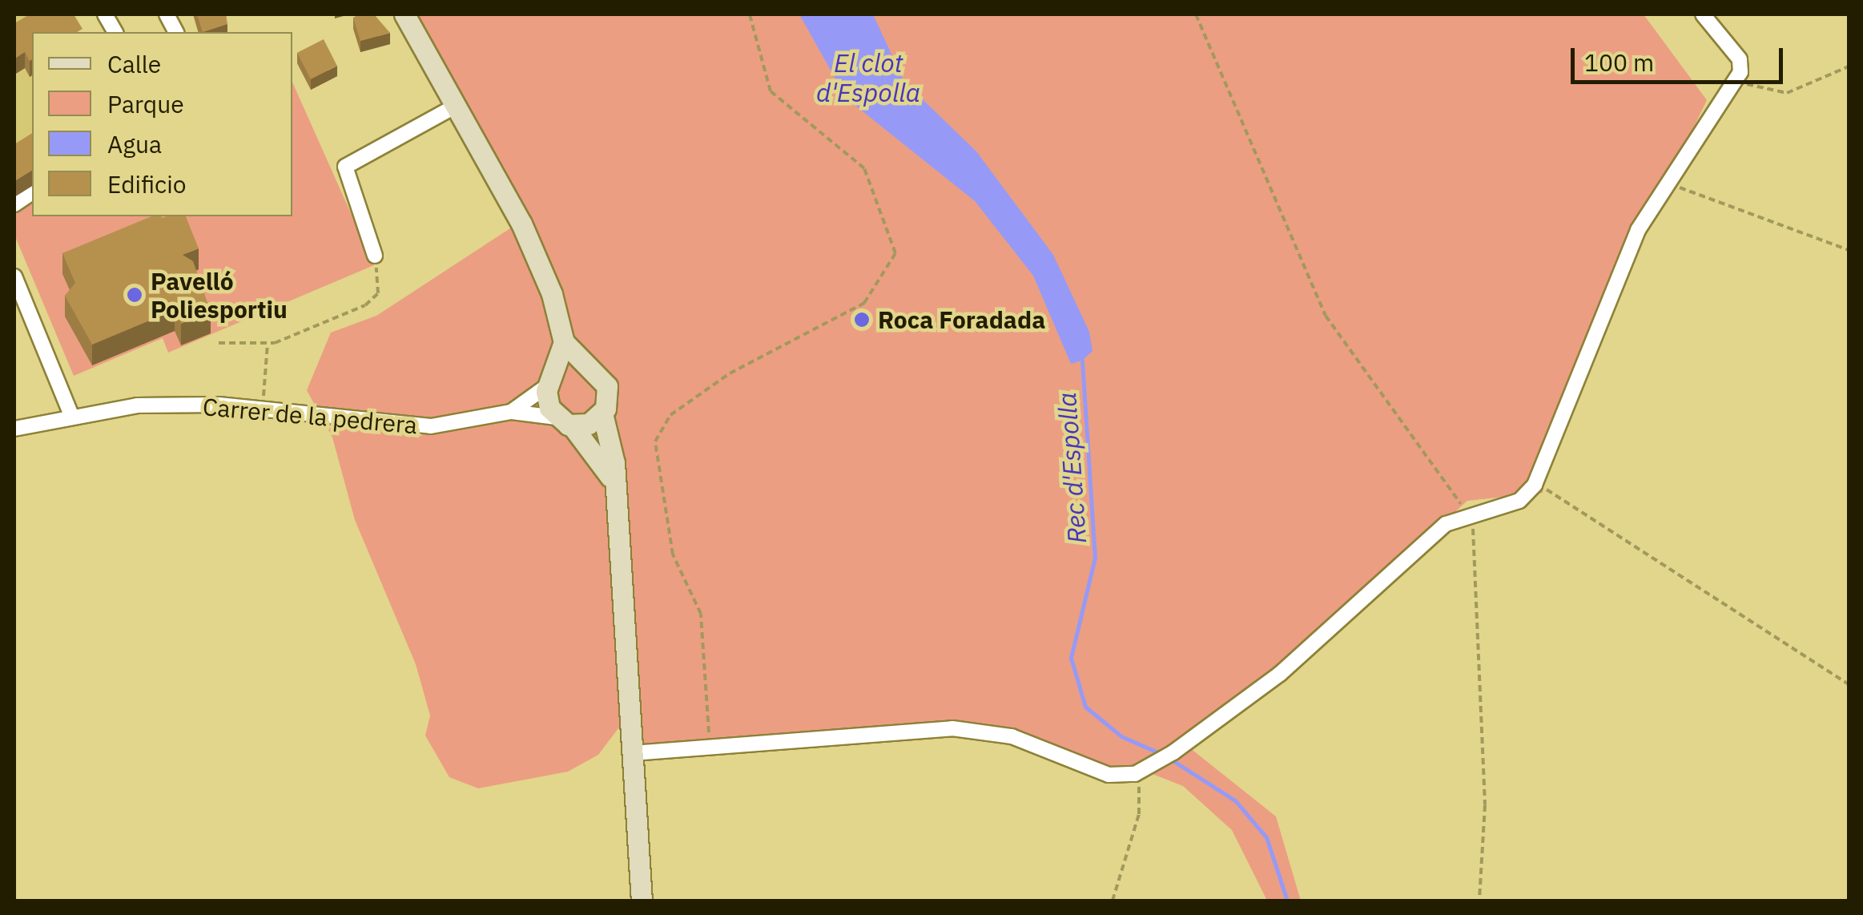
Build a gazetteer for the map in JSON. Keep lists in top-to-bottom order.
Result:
{
  "streets": {
    "street": ["Carrer de la pedrera"]
  },
  "water": ["El clot d'Espolla", "Rec d'Espolla"],
  "places": ["Pavelló Poliesportiu", "Roca Foradada"],
  "legend": [
    "Calle",
    "Parque",
    "Agua",
    "Edificio"
  ],
  "scale_bar": "100 m"
}
